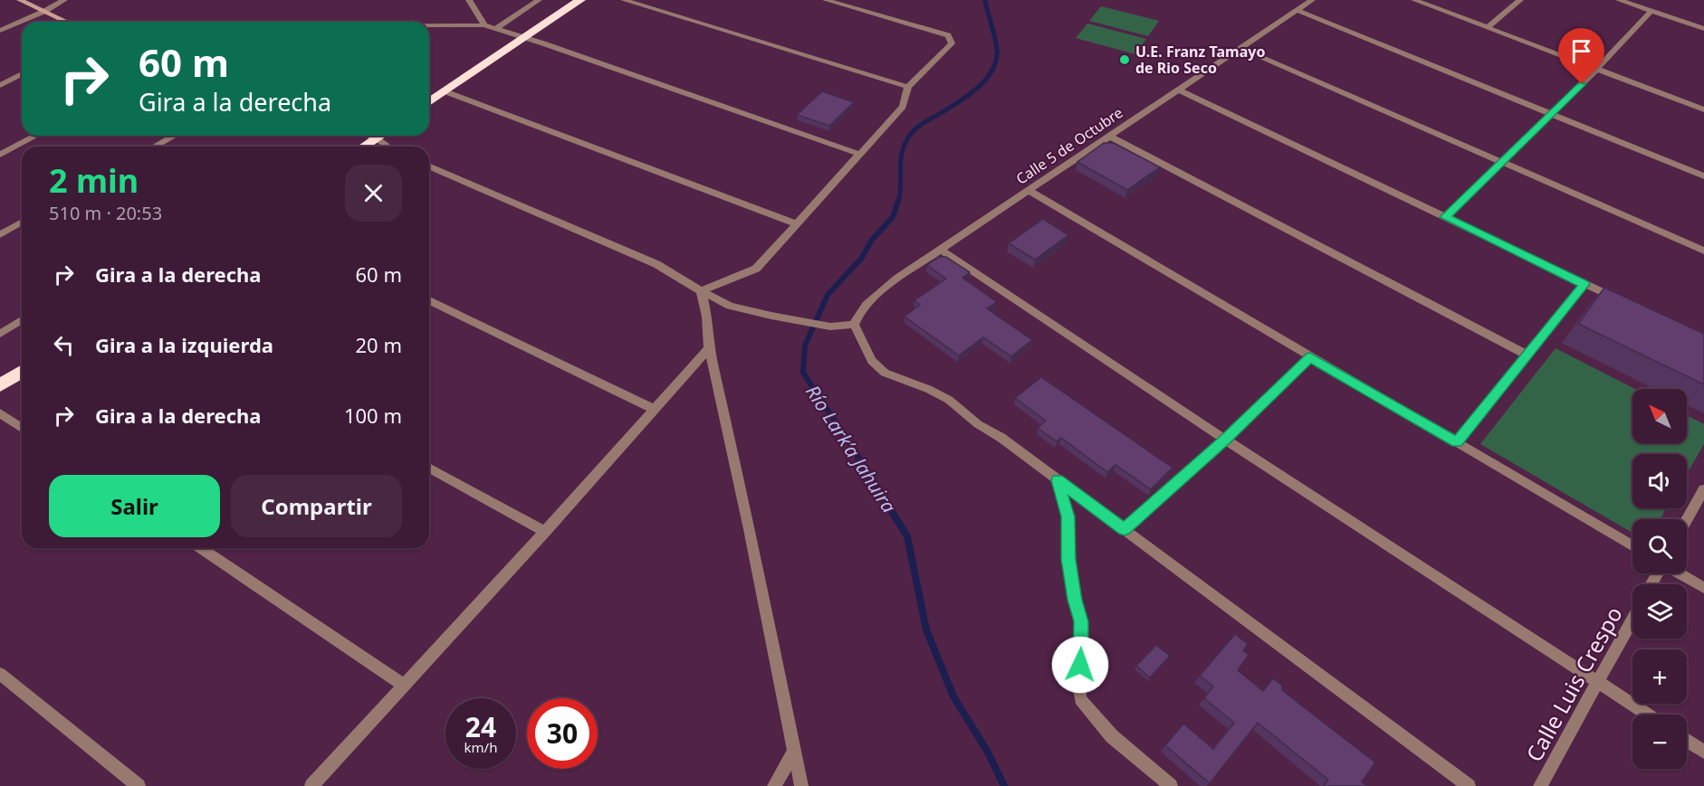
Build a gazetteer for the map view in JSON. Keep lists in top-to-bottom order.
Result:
{
  "streets": {
    "street": ["Calle 5 de Octubre", "Calle Luis Crespo"]
  },
  "water": ["Río Lark’a Jahuira"],
  "places": ["U.E. Franz Tamayo de Rio Seco"],
  "north": "top left",
  "page": {
    "turn": ["60 m", "Gira a la derecha"],
    "heading": ["2 min", "510 m · 20:53"],
    "list": [
      {
        "name": "Gira a la derecha",
        "value": "60 m"
      },
      {
        "name": "Gira a la izquierda",
        "value": "20 m"
      },
      {
        "name": "Gira a la derecha",
        "value": "100 m"
      }
    ],
    "map_buttons": ["+", "−"],
    "buttons": ["Salir", "Compartir"],
    "speed": "24 km/h",
    "limit": "30"
  }
}
